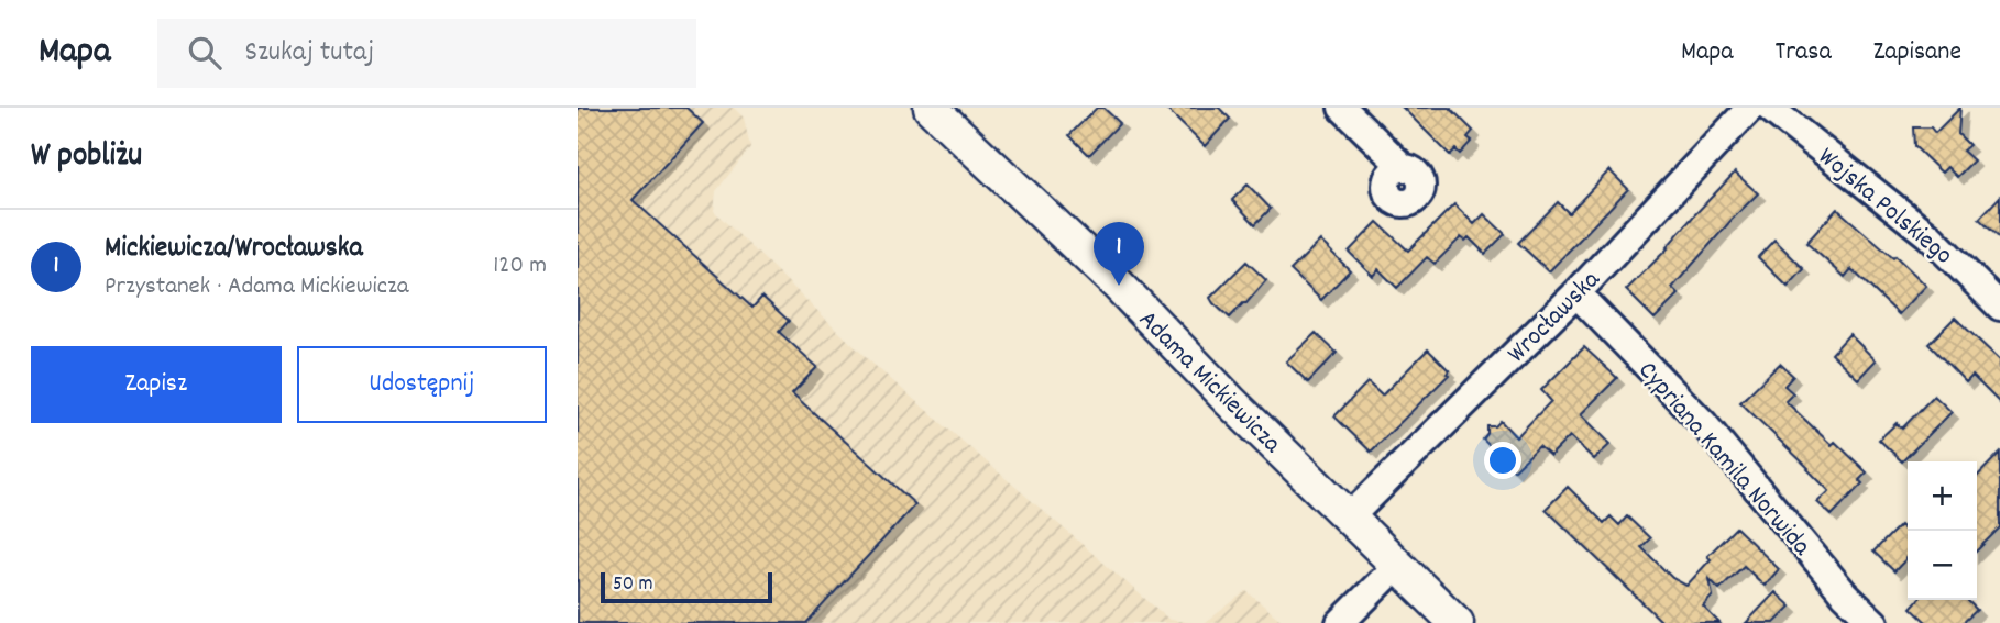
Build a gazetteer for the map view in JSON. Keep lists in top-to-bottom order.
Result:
{
  "streets": {
    "street": [
      "Wojska Polskiego",
      "Wrocławska",
      "Adama Mickiewicza",
      "Cypriana Kamila Norwida"
    ]
  },
  "crossings": [
    ["Wrocławska", "Adama Mickiewicza"],
    ["Wrocławska", "Cypriana Kamila Norwida"]
  ],
  "scale_bar": "50 m",
  "page": {
    "header": "Mapa",
    "search": "Szukaj tutaj",
    "nav": ["Mapa", "Trasa", "Zapisane"],
    "heading": "W pobliżu",
    "list": [
      {
        "mark": "1",
        "name": "Mickiewicza/Wrocławska",
        "note": "Przystanek · Adama Mickiewicza",
        "value": "120 m"
      }
    ],
    "pins": "1",
    "buttons": ["Zapisz", "Udostępnij"],
    "map_buttons": ["+", "−"],
    "scale": "50 m"
  }
}
